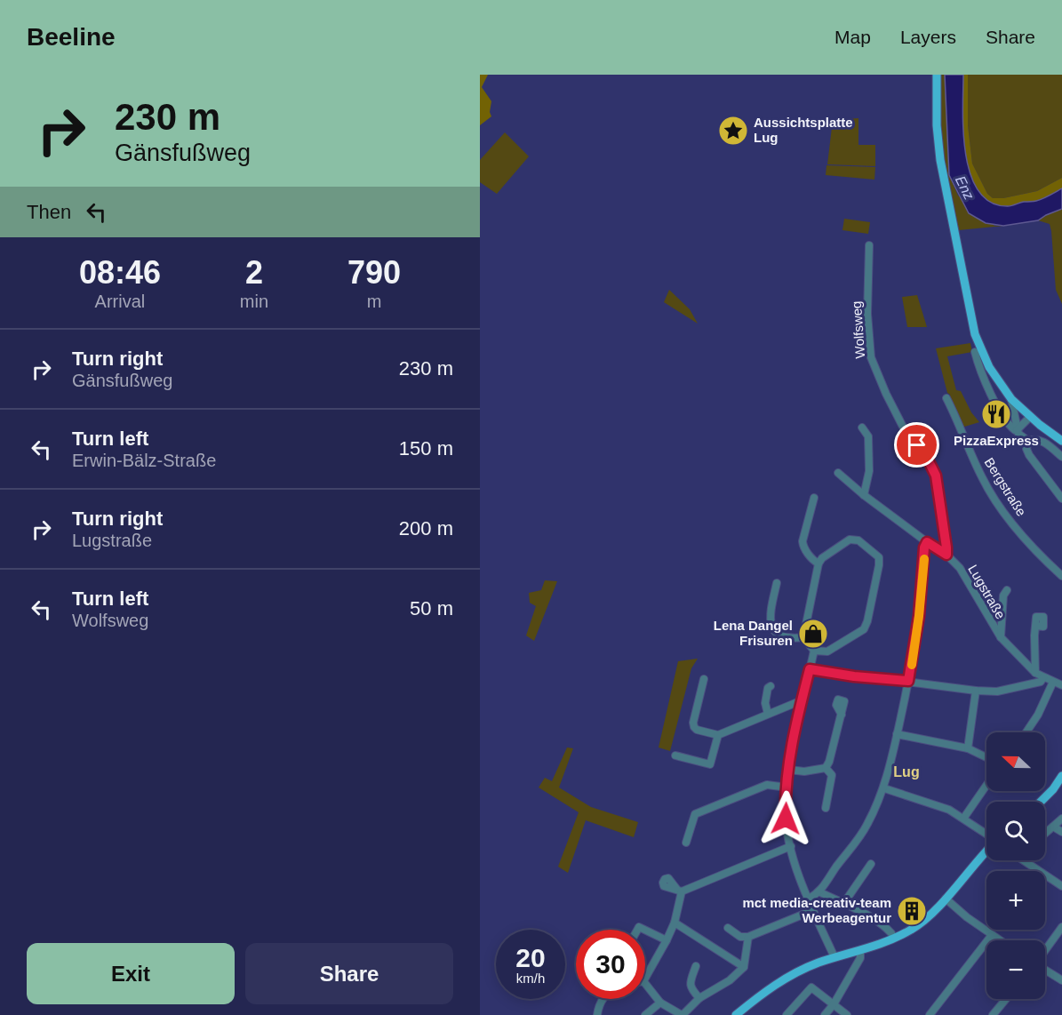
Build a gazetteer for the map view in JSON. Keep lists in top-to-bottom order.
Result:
{
  "streets": {
    "street": ["Wolfsweg", "Bergstraße", "Lugstraße"]
  },
  "crossings": [
    ["Wolfsweg", "Lugstraße"]
  ],
  "districts": ["Lug"],
  "water": ["Enz"],
  "places": {
    "place": ["Aussichtsplatte Lug"],
    "restaurant": ["PizzaExpress"],
    "shop": ["Lena Dangel Frisuren"],
    "building": ["mct media-creativ-team Werbeagentur"]
  },
  "north": "left",
  "page": {
    "header": "Beeline",
    "nav": ["Map", "Layers", "Share"],
    "turn": ["230 m", "Gänsfußweg"],
    "then": "Then",
    "eta": [
      "08:46",
      "Arrival",
      "2",
      "min",
      "790",
      "m"
    ],
    "list": [
      {
        "name": "Turn right",
        "note": "Gänsfußweg",
        "value": "230 m"
      },
      {
        "name": "Turn left",
        "note": "Erwin-Bälz-Straße",
        "value": "150 m"
      },
      {
        "name": "Turn right",
        "note": "Lugstraße",
        "value": "200 m"
      },
      {
        "name": "Turn left",
        "note": "Wolfsweg",
        "value": "50 m"
      }
    ],
    "map_buttons": ["+", "−"],
    "speed": "20 km/h",
    "limit": "30",
    "buttons": ["Exit", "Share"]
  }
}
